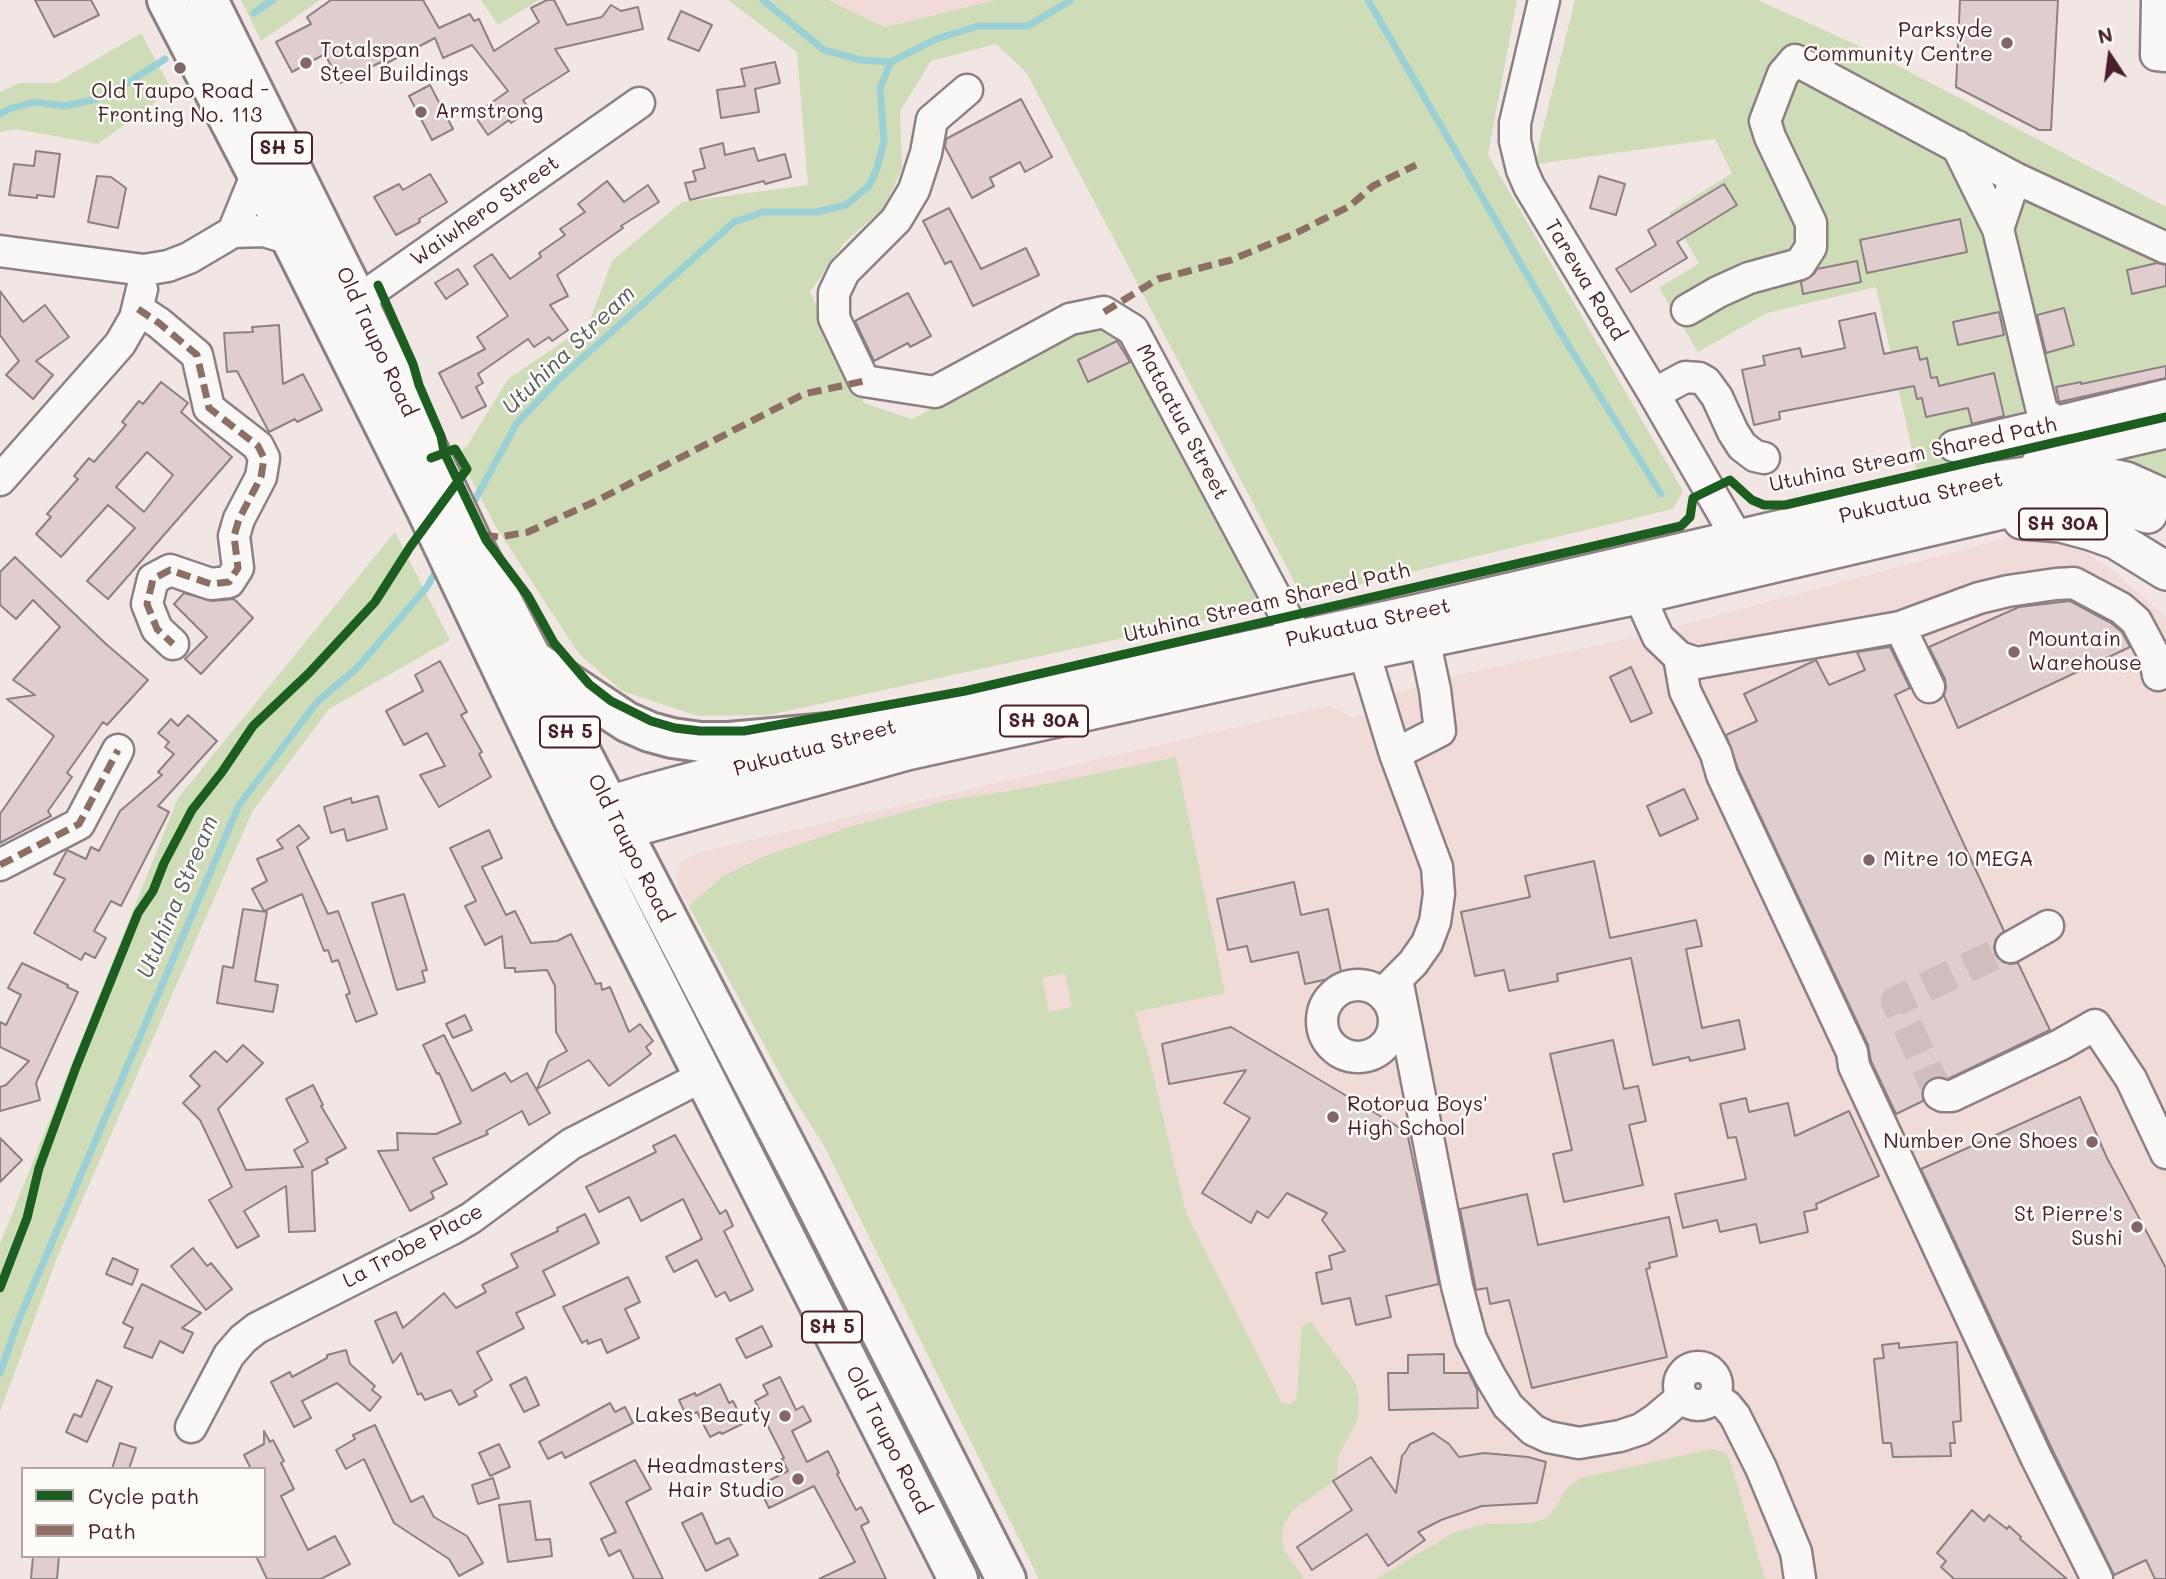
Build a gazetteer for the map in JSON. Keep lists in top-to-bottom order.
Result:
{
  "streets": {
    "highway": ["SH 5", "Old Taupo Road"],
    "main road": ["Pukuatua Street", "SH 30A"],
    "street": [
      "Waiwhero Street",
      "Tarewa Road",
      "Mataatua Street",
      "La Trobe Place"
    ],
    "cycle path": ["Utuhina Stream Shared Path"]
  },
  "crossings": [
    ["Waiwhero Street", "Old Taupo Road"],
    ["Tarewa Road", "Pukuatua Street"],
    ["Old Taupo Road", "Pukuatua Street"],
    ["Old Taupo Road", "La Trobe Place"],
    ["Mataatua Street", "Pukuatua Street"],
    ["Pukuatua Street", "SH 30A"]
  ],
  "water": ["Utuhina Stream"],
  "places": [
    "Parksyde Community Centre",
    "Totalspan Steel Buildings",
    "Old Taupo Road - Fronting No. 113",
    "Armstrong",
    "Mountain Warehouse",
    "Mitre 10 MEGA",
    "Rotorua Boys' High School",
    "Number One Shoes",
    "St Pierre's Sushi",
    "Lakes Beauty",
    "Headmasters Hair Studio"
  ],
  "legend": ["Cycle path", "Path"],
  "north": "top"
}
